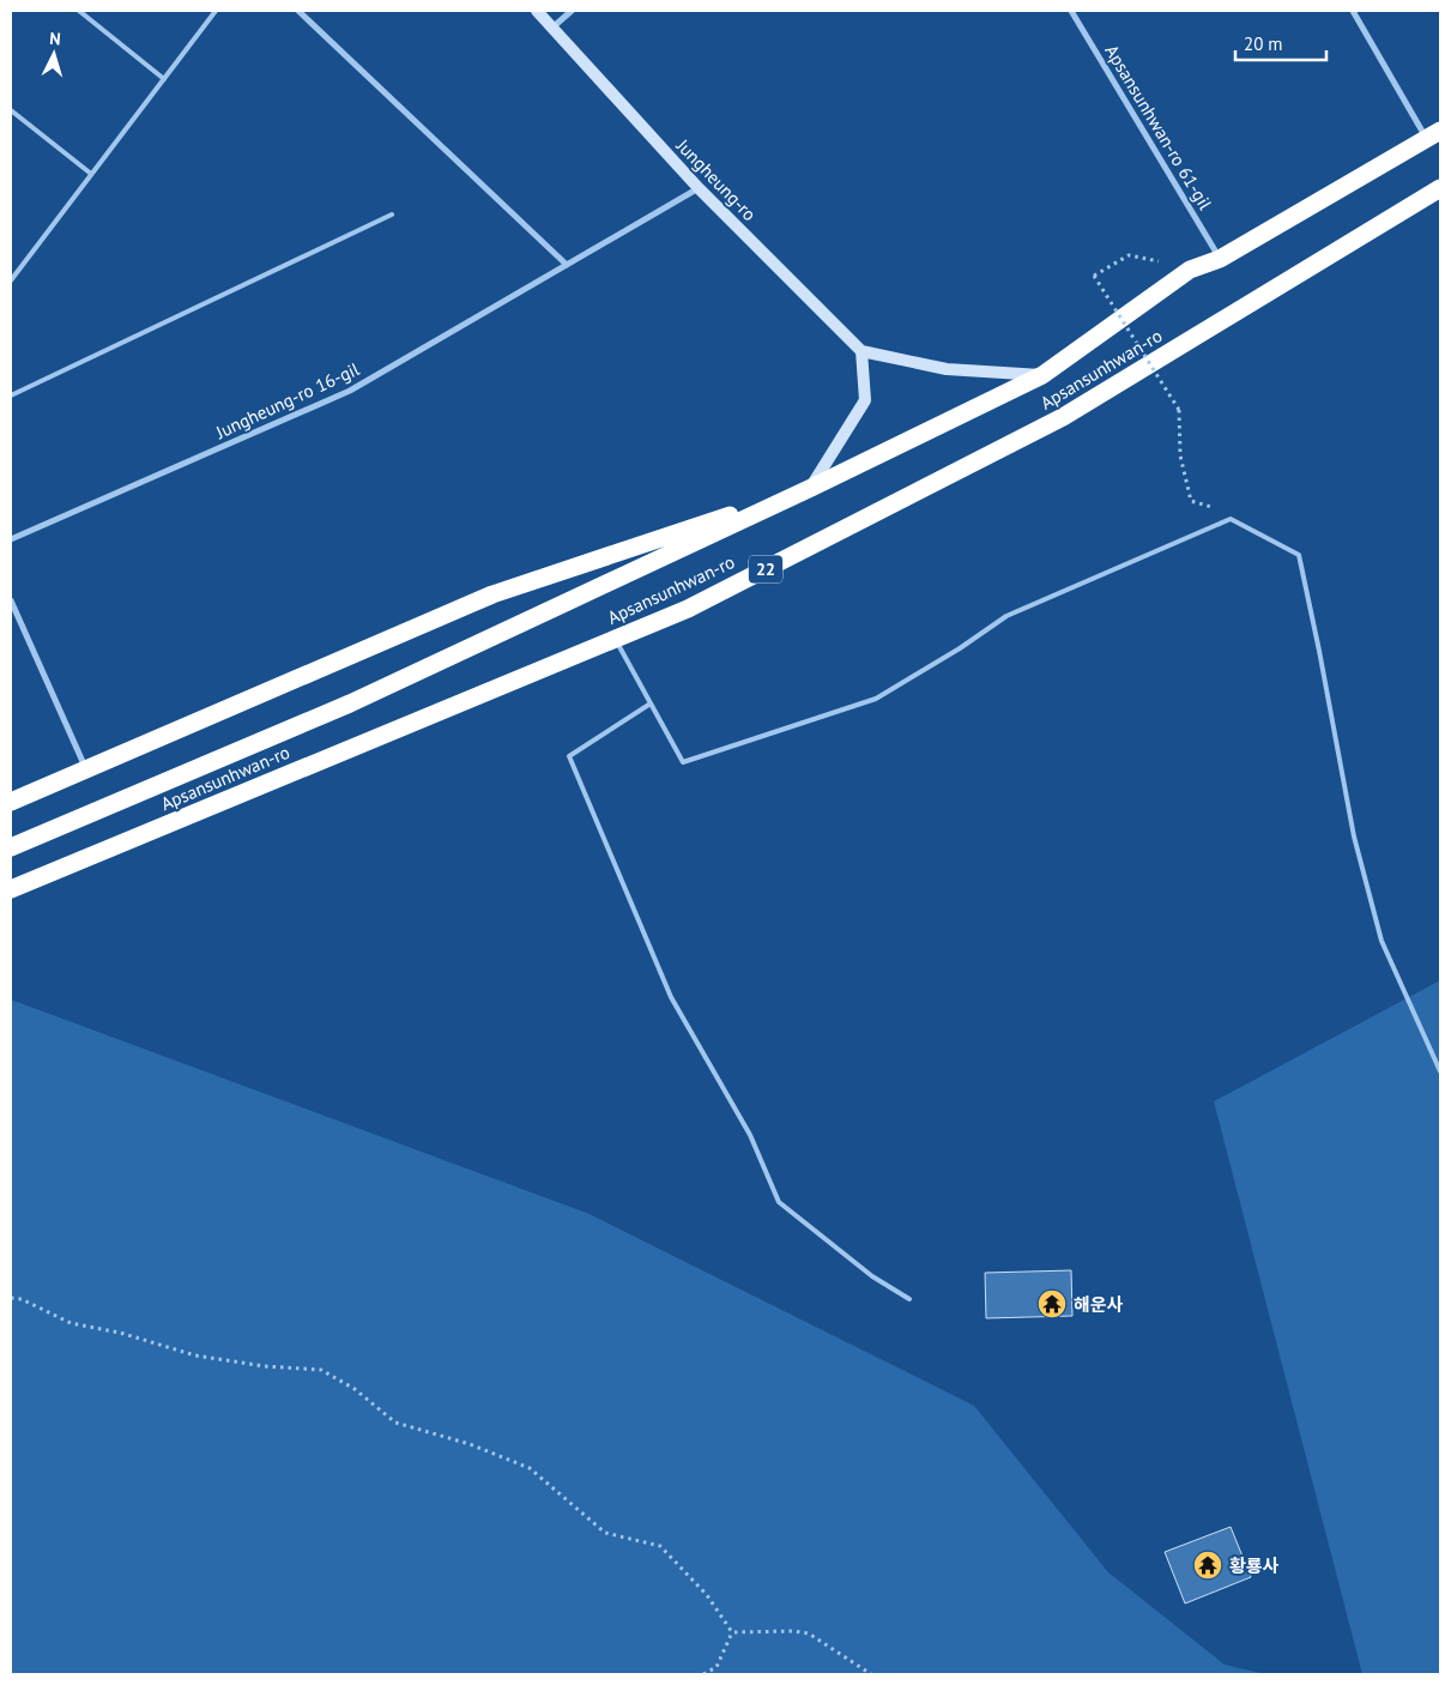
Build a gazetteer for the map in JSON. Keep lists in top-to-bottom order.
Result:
{
  "streets": {
    "highway": ["Apsansunhwan-ro", "22"],
    "street": ["Apsansunhwan-ro 61-gil", "Jungheung-ro", "Jungheung-ro 16-gil"]
  },
  "crossings": [
    ["Apsansunhwan-ro 61-gil", "Apsansunhwan-ro"],
    ["Jungheung-ro", "Jungheung-ro 16-gil"]
  ],
  "places": {
    "temple": ["해운사", "황룡사"]
  },
  "scale_bar": "20 m",
  "north": "top"
}
